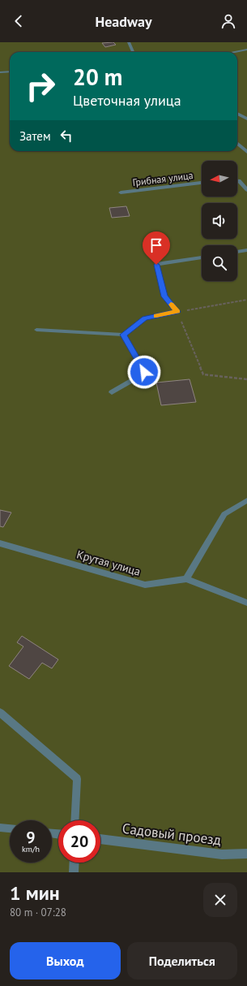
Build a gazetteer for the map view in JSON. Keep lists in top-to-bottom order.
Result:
{
  "streets": {
    "street": ["Грибная улица", "Крутая улица", "Садовый проезд"]
  },
  "north": "left",
  "page": {
    "header": "Headway",
    "turn": ["20 m", "Цветочная улица"],
    "then": "Затем",
    "speed": "9 km/h",
    "limit": "20",
    "heading": ["1 мин", "80 m · 07:28"],
    "buttons": ["Выход", "Поделиться"]
  }
}
